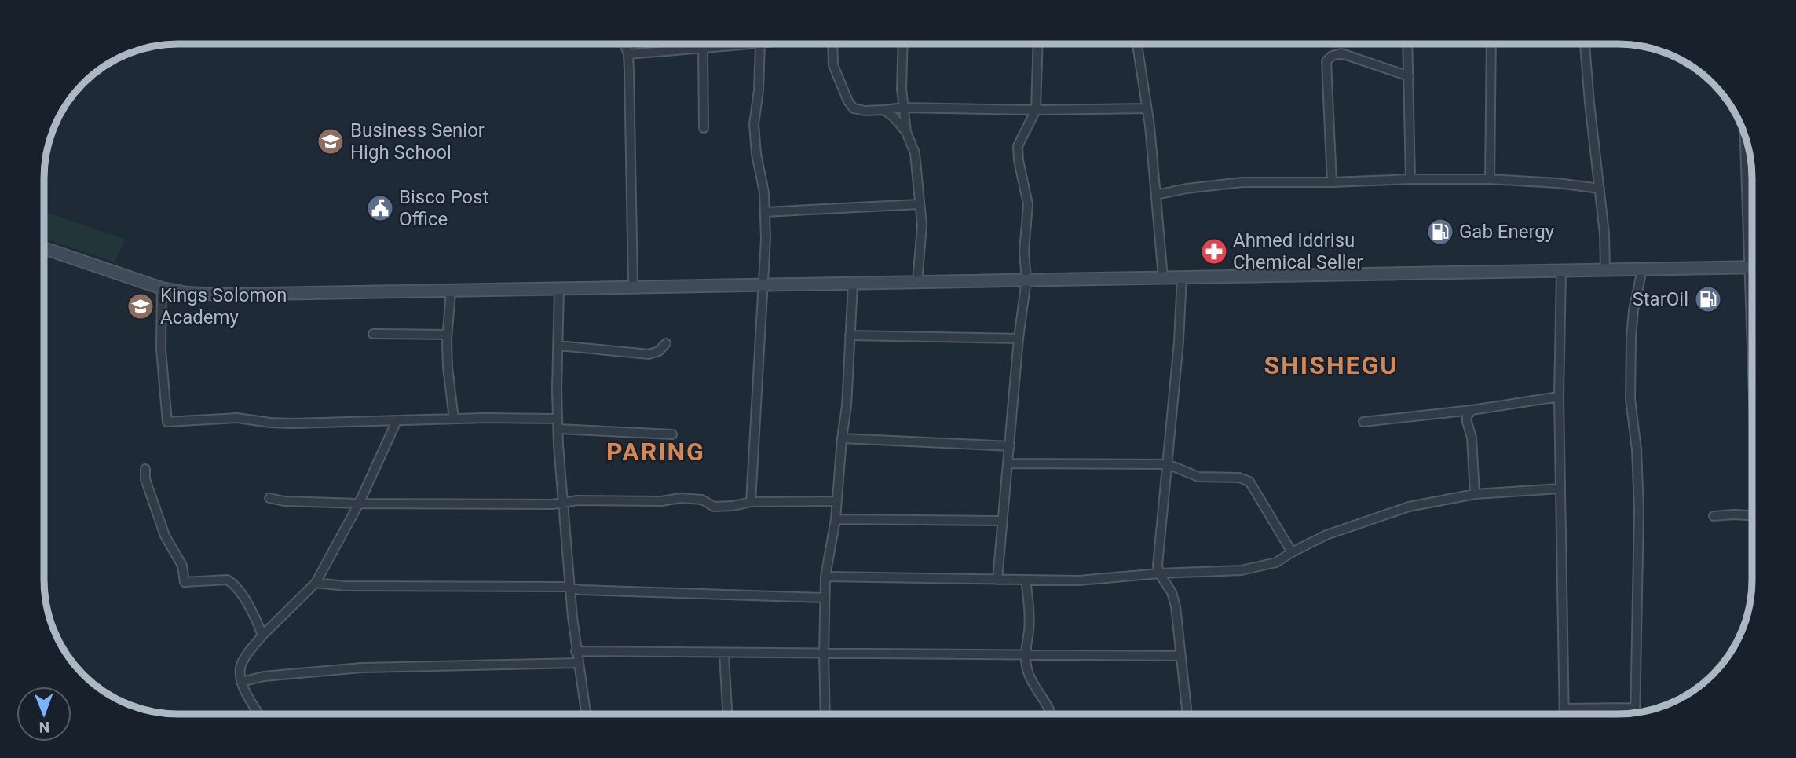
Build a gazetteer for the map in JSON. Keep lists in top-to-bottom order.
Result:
{
  "districts": ["SHISHEGU", "PARING"],
  "places": {
    "school or university": ["Business Senior High School", "Kings Solomon Academy"],
    "public building": ["Bisco Post Office"],
    "fuel station": ["Gab Energy", "StarOil"],
    "pharmacy": ["Ahmed Iddrisu Chemical Seller"]
  },
  "north": "bottom"
}
